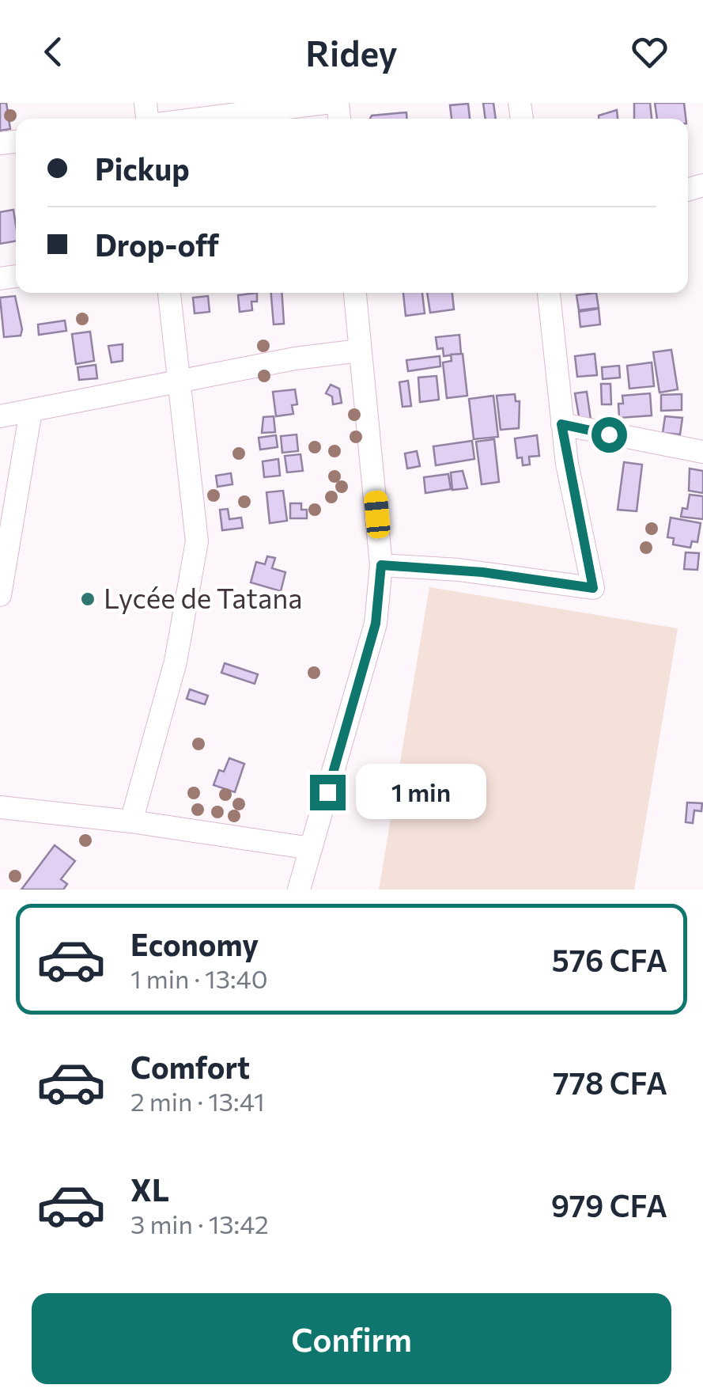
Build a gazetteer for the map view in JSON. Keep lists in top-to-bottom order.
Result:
{
  "places": ["Lycée de Tatana"],
  "page": {
    "header": "Ridey",
    "banner": ["Pickup", "Drop-off"],
    "bubble": "1 min",
    "list": [
      {
        "name": "Economy",
        "note": "1 min · 13:40",
        "value": "576 CFA"
      },
      {
        "name": "Comfort",
        "note": "2 min · 13:41",
        "value": "778 CFA"
      },
      {
        "name": "XL",
        "note": "3 min · 13:42",
        "value": "979 CFA"
      }
    ],
    "buttons": "Confirm"
  }
}
